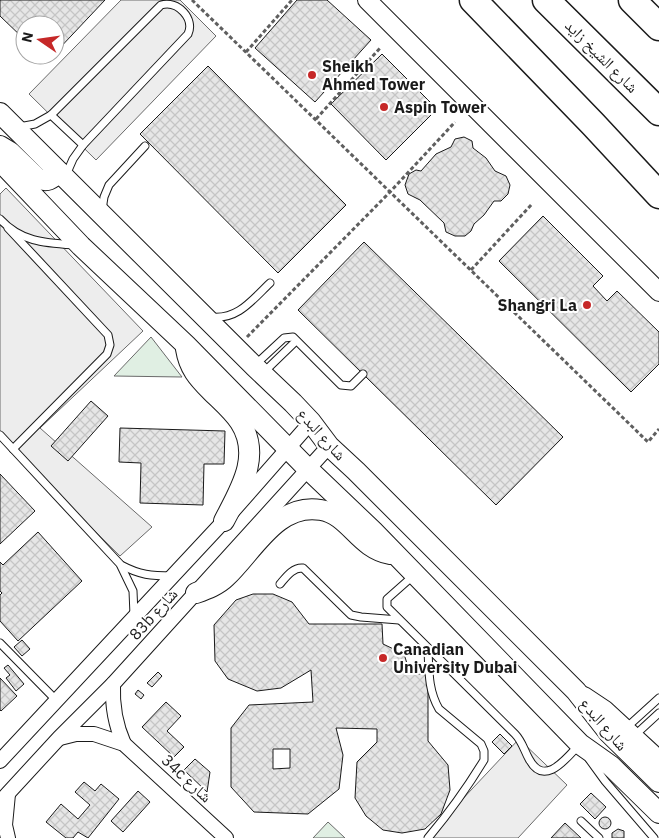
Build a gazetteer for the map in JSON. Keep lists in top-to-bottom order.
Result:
{
  "streets": {
    "highway": ["شارع الشيخ زايد"],
    "main road": ["شارع البدع"],
    "street": ["83b شارع", "34c شارع"]
  },
  "crossings": [
    ["شارع البدع", "83b شارع"],
    ["83b شارع", "34c شارع"]
  ],
  "places": [
    "Sheikh Ahmed Tower",
    "Aspin Tower",
    "Shangri La",
    "Canadian University Dubai"
  ],
  "north": "left"
}
